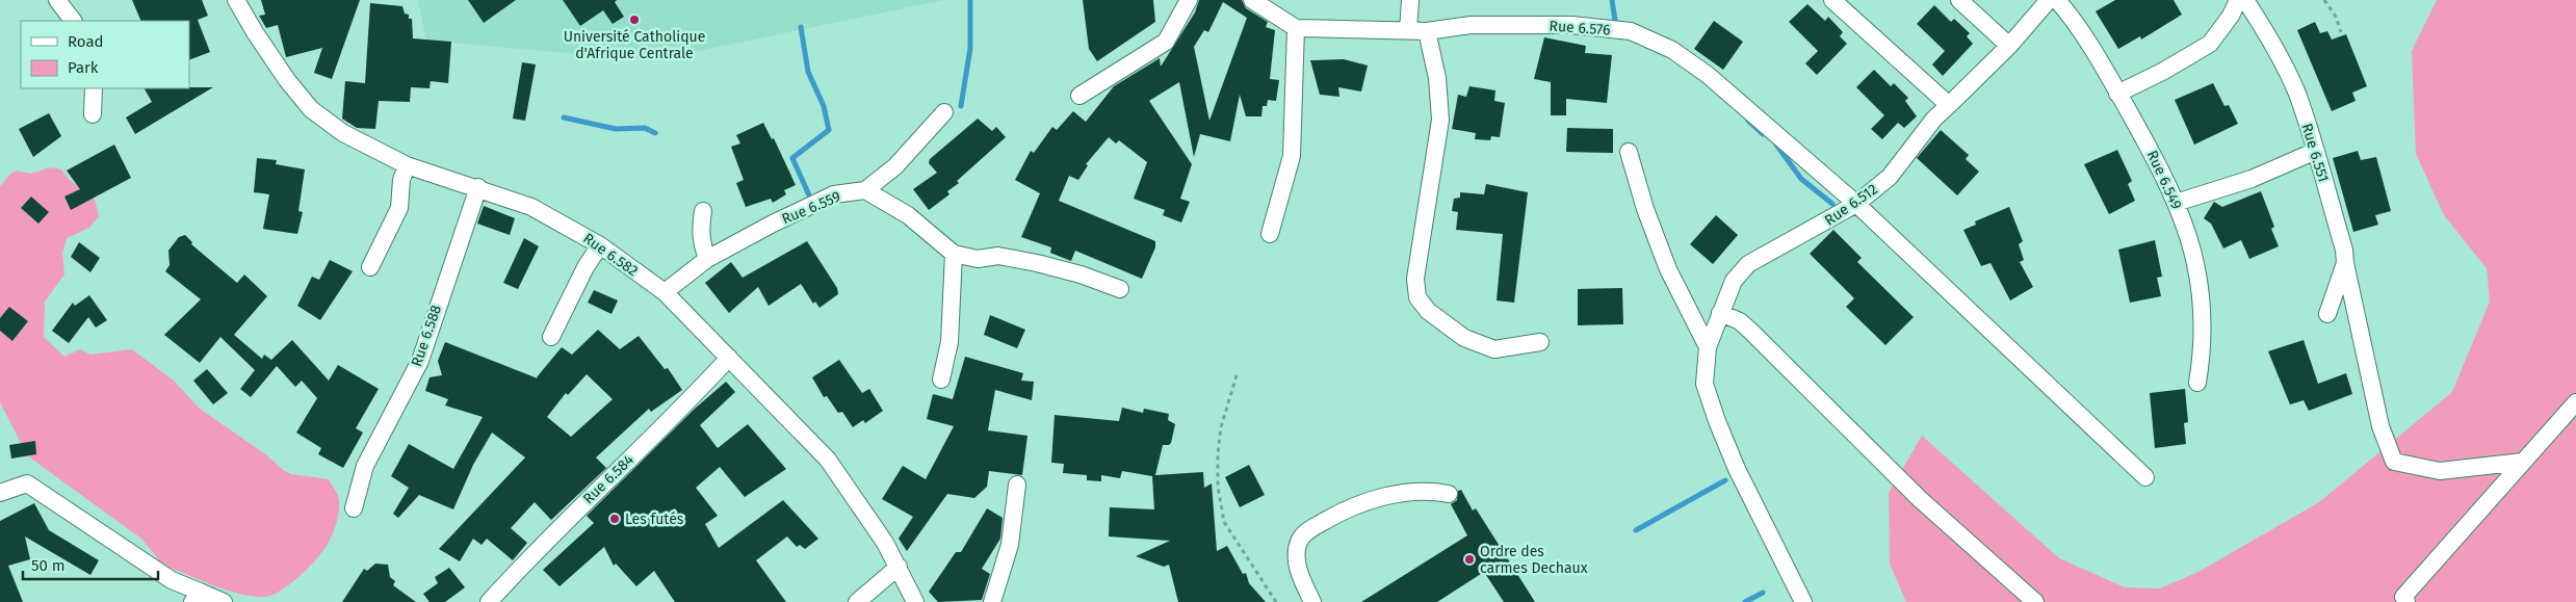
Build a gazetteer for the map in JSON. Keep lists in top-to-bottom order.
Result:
{
  "streets": {
    "street": [
      "Rue 6.576",
      "Rue 6.551",
      "Rue 6.549",
      "Rue 6.512",
      "Rue 6.559",
      "Rue 6.582",
      "Rue 6.588",
      "Rue 6.584"
    ]
  },
  "crossings": [
    ["Rue 6.576", "Rue 6.512"],
    ["Rue 6.559", "Rue 6.582"],
    ["Rue 6.582", "Rue 6.588"],
    ["Rue 6.582", "Rue 6.584"]
  ],
  "places": ["Université Catholique d'Afrique Centrale", "Les futés", "Ordre des carmes Dechaux"],
  "legend": ["Road", "Park"],
  "scale_bar": "50 m"
}
